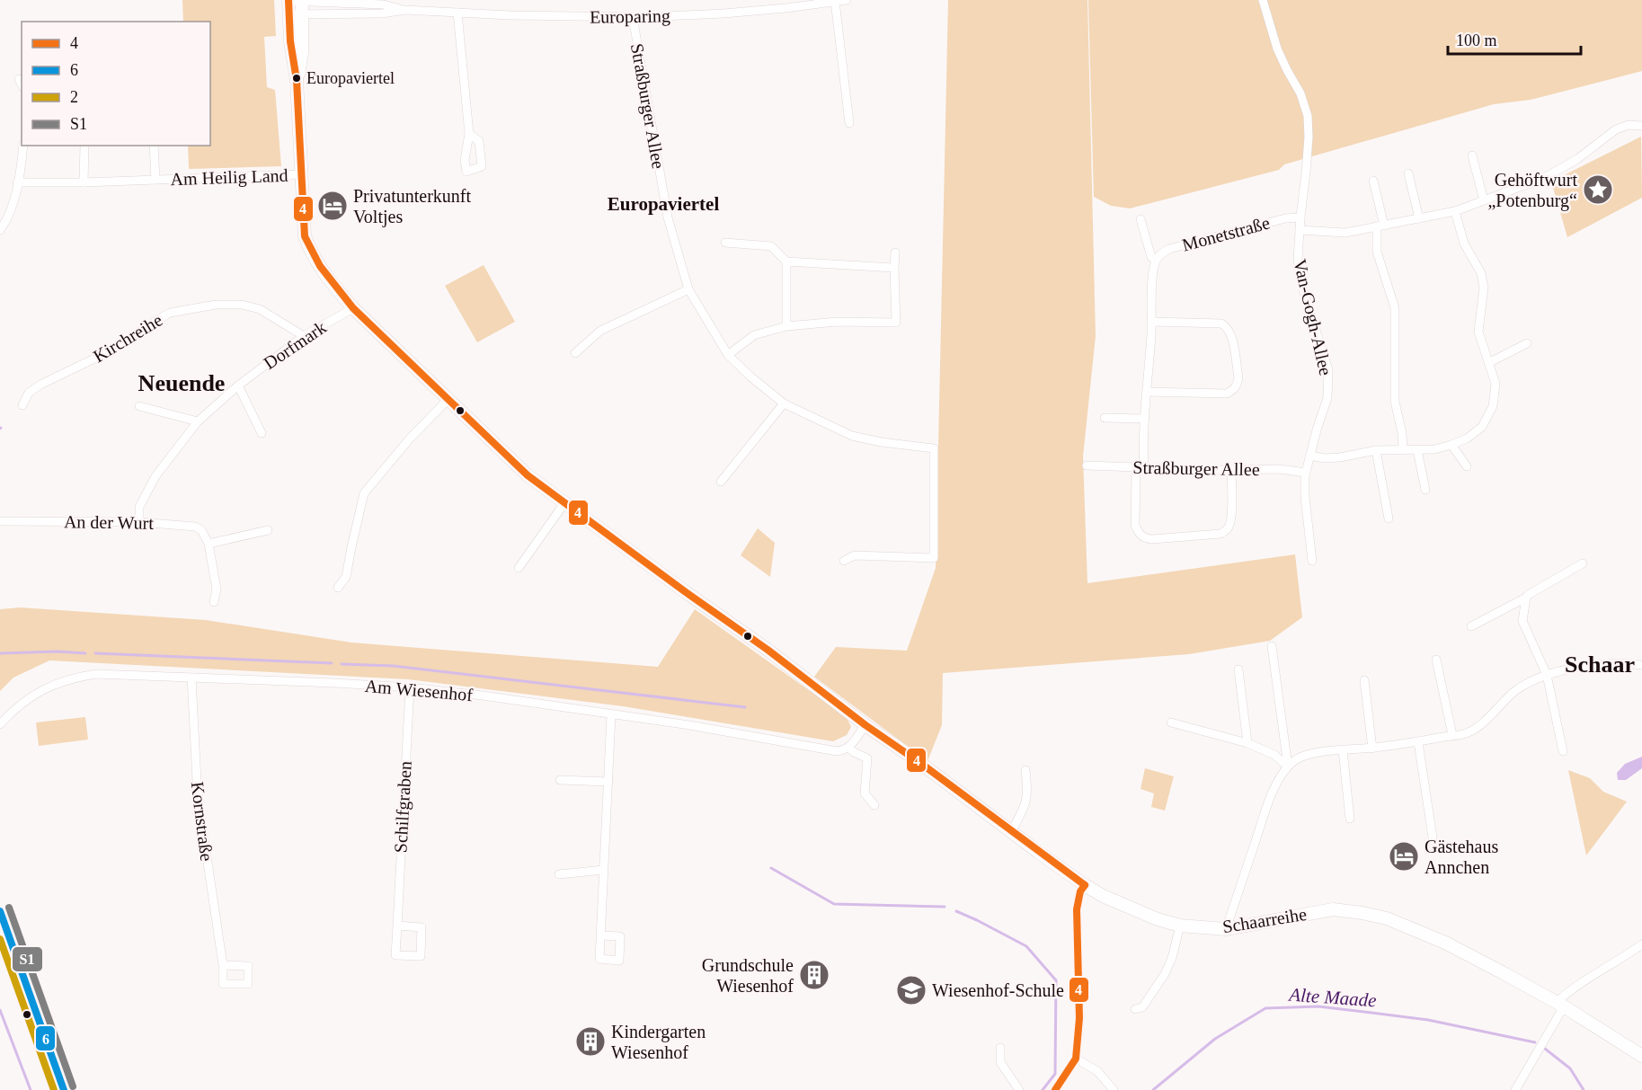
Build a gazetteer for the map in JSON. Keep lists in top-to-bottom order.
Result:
{
  "streets": {
    "main road": ["Schaarreihe"],
    "street": [
      "Europaring",
      "Straßburger Allee",
      "Am Heilig Land",
      "Monetstraße",
      "Van-Gogh-Allee",
      "Kirchreihe",
      "Dorfmark",
      "An der Wurt",
      "Am Wiesenhof",
      "Schilfgraben",
      "Kornstraße"
    ]
  },
  "crossings": [
    ["Europaring", "Straßburger Allee"],
    ["Europaring", "Schaarreihe"],
    ["Straßburger Allee", "Van-Gogh-Allee"],
    ["Am Heilig Land", "Schaarreihe"],
    ["Monetstraße", "Van-Gogh-Allee"],
    ["Kirchreihe", "Dorfmark"],
    ["Dorfmark", "An der Wurt"],
    ["Dorfmark", "Schaarreihe"],
    ["Am Wiesenhof", "Schilfgraben"],
    ["Am Wiesenhof", "Kornstraße"]
  ],
  "districts": ["Europaviertel", "Neuende", "Schaar"],
  "water": ["Alte Maade"],
  "places": {
    "other": ["Europaviertel"],
    "place": ["Gehöftwurt „Potenburg“"],
    "hotel": ["Privatunterkunft Voltjes", "Gästehaus Annchen"],
    "building": ["Grundschule Wiesenhof", "Kindergarten Wiesenhof"],
    "school or university": ["Wiesenhof-Schule"]
  },
  "lines": [
    "transit line 4",
    "transit line S1",
    "transit line 6",
    "transit line 2"
  ],
  "legend": [
    "4",
    "6",
    "2",
    "S1"
  ],
  "scale_bar": "100 m"
}
